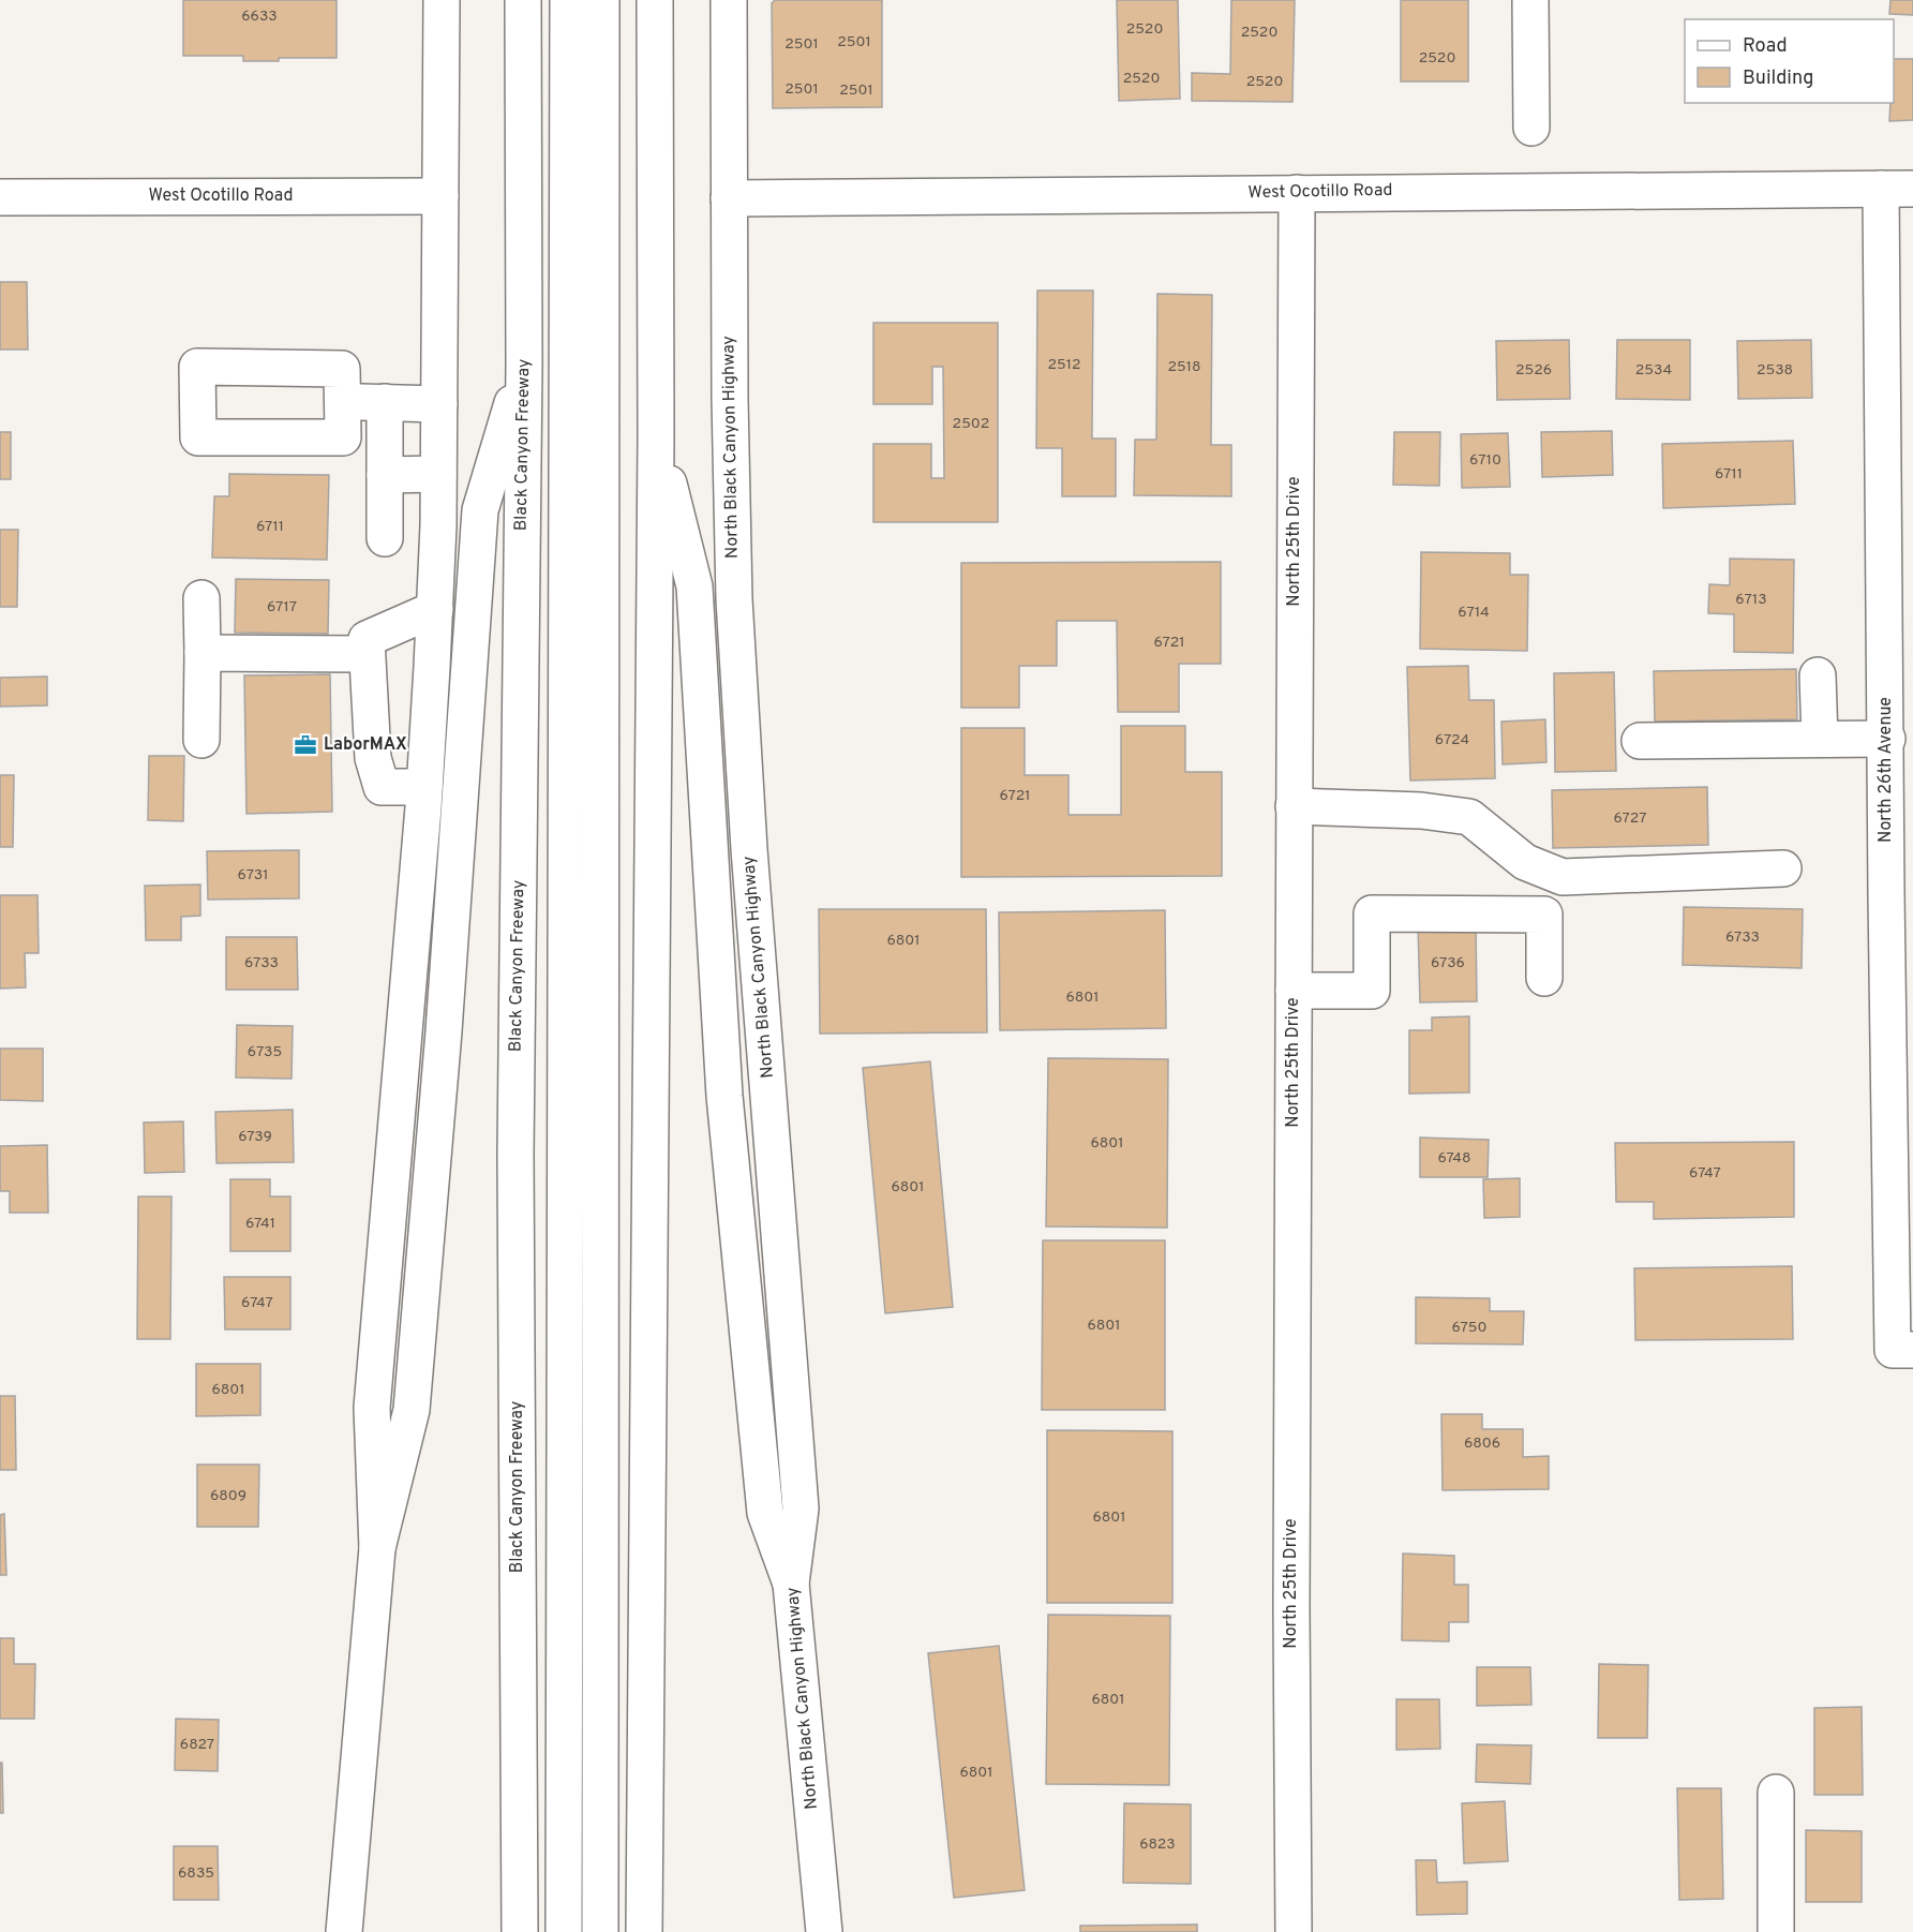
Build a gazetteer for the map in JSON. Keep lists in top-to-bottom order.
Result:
{
  "streets": {
    "main road": [
      "West Ocotillo Road",
      "Black Canyon Freeway",
      "North Black Canyon Highway",
      "North 25th Drive",
      "North 26th Avenue"
    ]
  },
  "crossings": [
    ["West Ocotillo Road", "North Black Canyon Highway"],
    ["West Ocotillo Road", "North 25th Drive"],
    ["West Ocotillo Road", "North 26th Avenue"]
  ],
  "places": {
    "office": ["LaborMAX"]
  },
  "house_numbers": [
    "6633",
    "2520",
    "2520",
    "2501",
    "2501",
    "2520",
    "2520",
    "2520",
    "2501",
    "2501",
    "2512",
    "2518",
    "2526",
    "2534",
    "2538",
    "2502",
    "6710",
    "6711",
    "6711",
    "6713",
    "6717",
    "6714",
    "6721",
    "6724",
    "6721",
    "6727",
    "6731",
    "6733",
    "6801",
    "6733",
    "6736",
    "6801",
    "6735",
    "6739",
    "6801",
    "6748",
    "6747",
    "6801",
    "6741",
    "6747",
    "6801",
    "6750",
    "6801",
    "6806",
    "6809",
    "6801",
    "6801",
    "6827",
    "6801",
    "6823",
    "6835"
  ],
  "legend": ["Road", "Building"]
}
